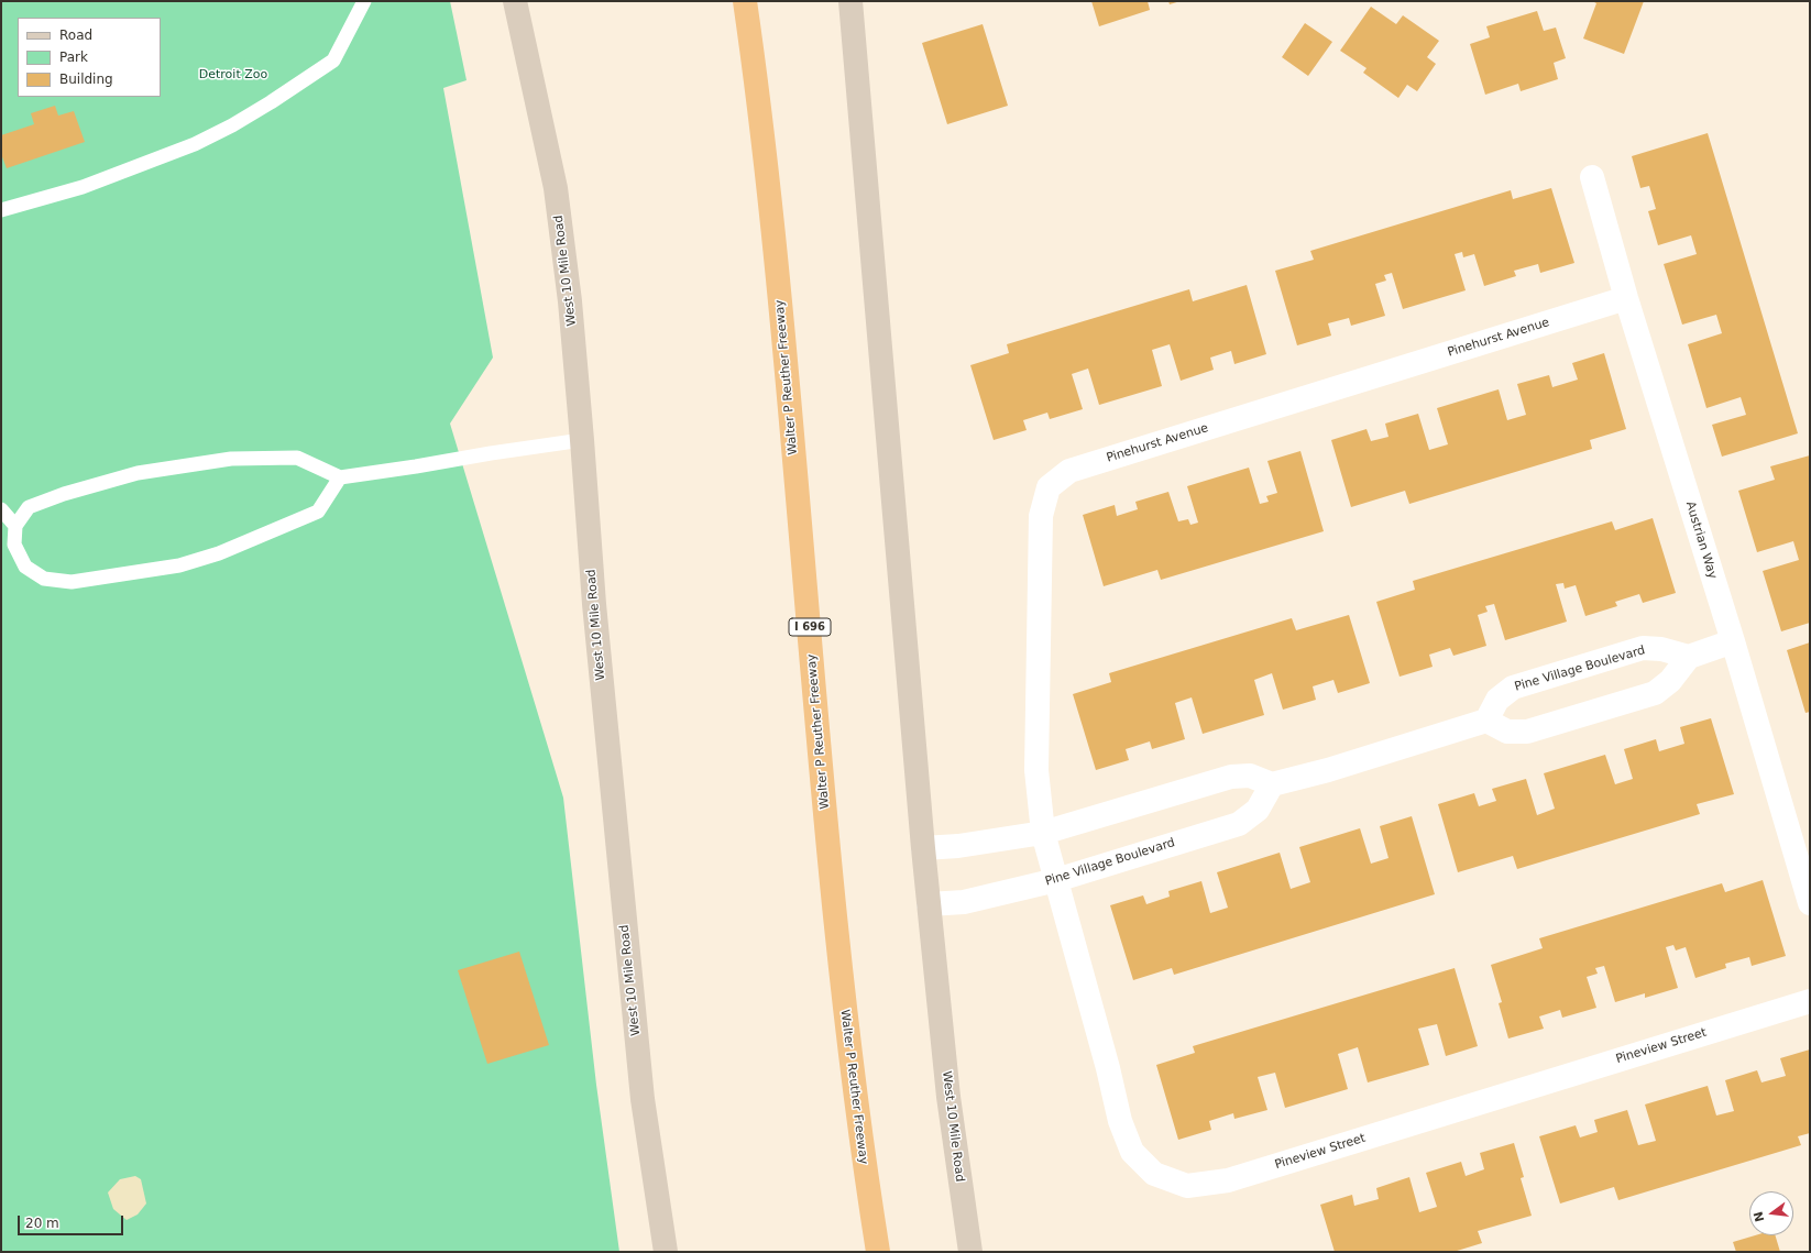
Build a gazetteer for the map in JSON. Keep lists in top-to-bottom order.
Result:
{
  "streets": {
    "highway": ["Walter P Reuther Freeway", "I 696"],
    "main road": ["West 10 Mile Road"],
    "street": [
      "Pinehurst Avenue",
      "Austrian Way",
      "Pine Village Boulevard",
      "Pineview Street"
    ]
  },
  "crossings": [
    ["West 10 Mile Road", "Pine Village Boulevard"],
    ["Pinehurst Avenue", "Austrian Way"],
    ["Pinehurst Avenue", "Pineview Street"],
    ["Pine Village Boulevard", "Pineview Street"]
  ],
  "parks": ["Detroit Zoo"],
  "legend": ["Road", "Park", "Building"],
  "scale_bar": "20 m",
  "north": "left"
}
